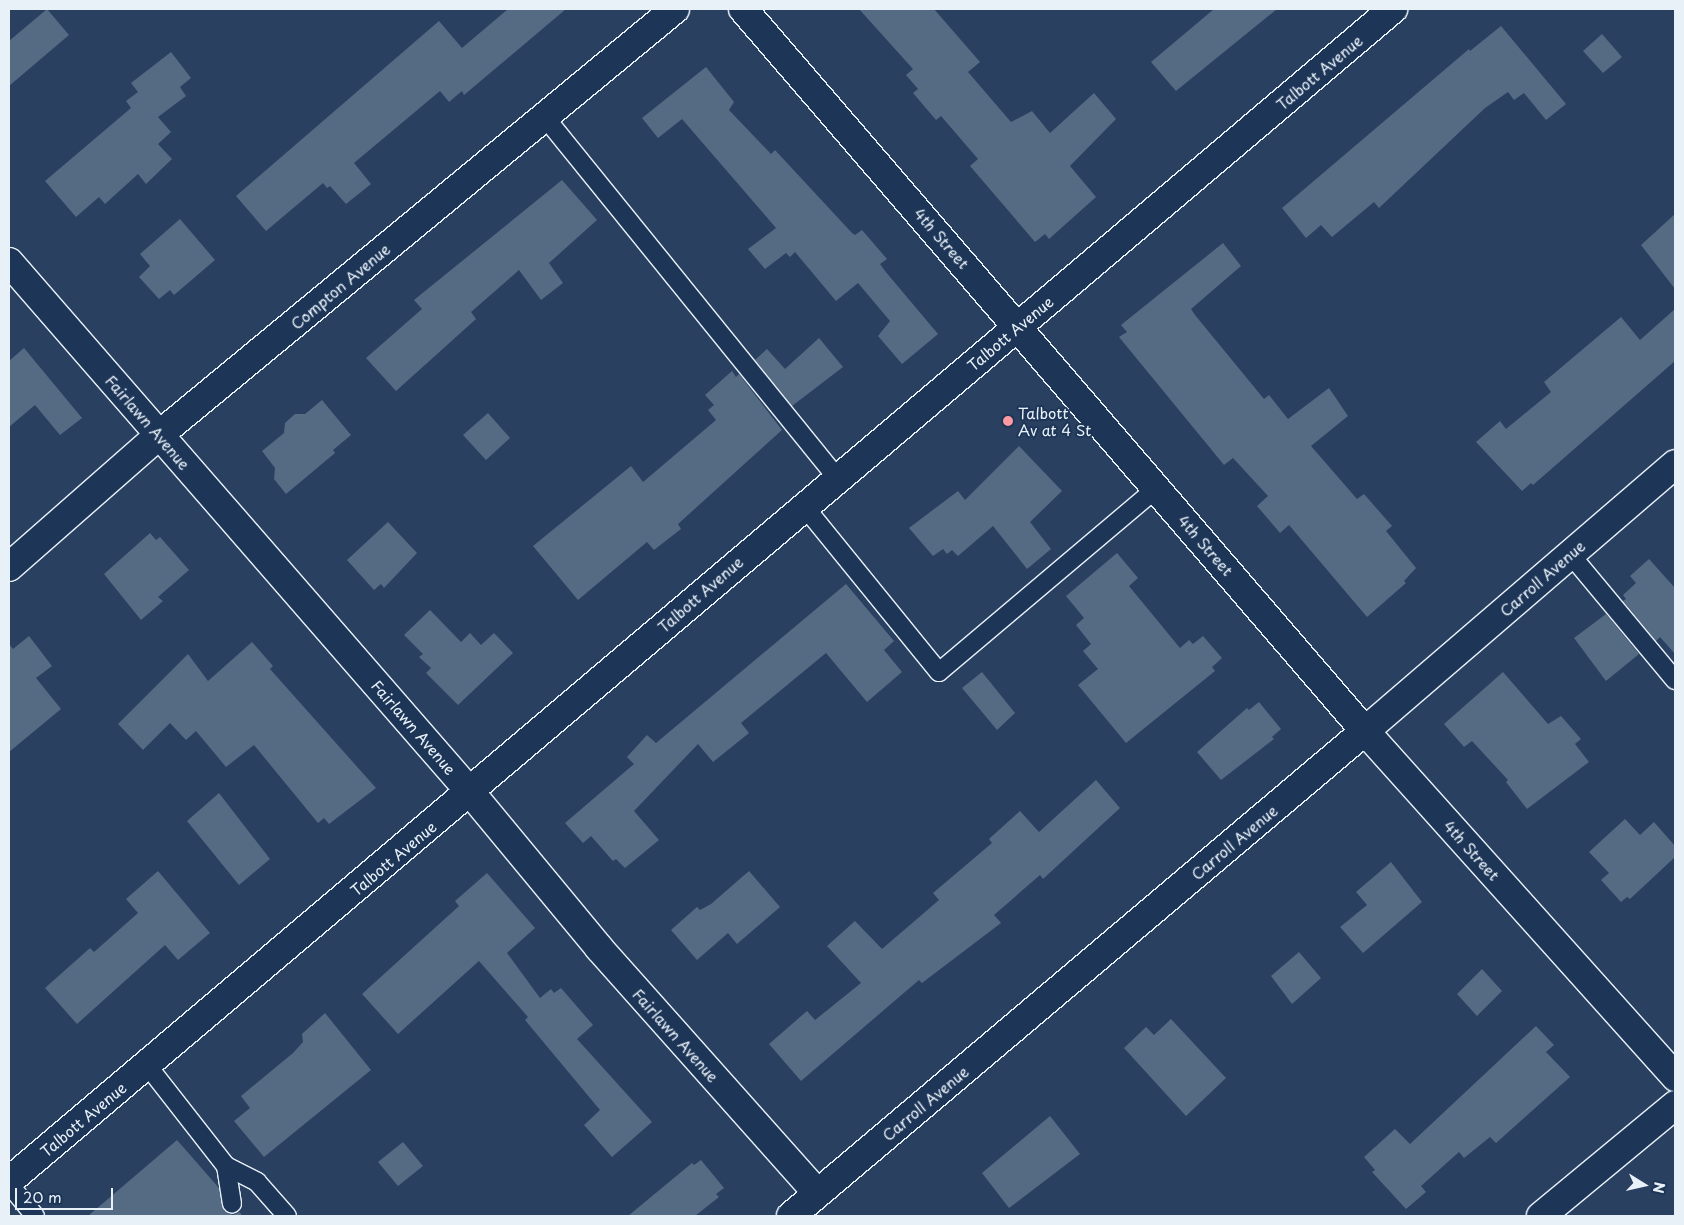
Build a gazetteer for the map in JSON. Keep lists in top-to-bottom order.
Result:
{
  "streets": {
    "street": [
      "Talbott Avenue",
      "4th Street",
      "Compton Avenue",
      "Fairlawn Avenue",
      "Carroll Avenue"
    ]
  },
  "crossings": [
    ["Talbott Avenue", "4th Street"],
    ["Talbott Avenue", "Fairlawn Avenue"],
    ["4th Street", "Carroll Avenue"],
    ["Compton Avenue", "Fairlawn Avenue"],
    ["Fairlawn Avenue", "Carroll Avenue"]
  ],
  "places": ["Talbott Av at 4 St"],
  "scale_bar": "20 m",
  "north": "right"
}
